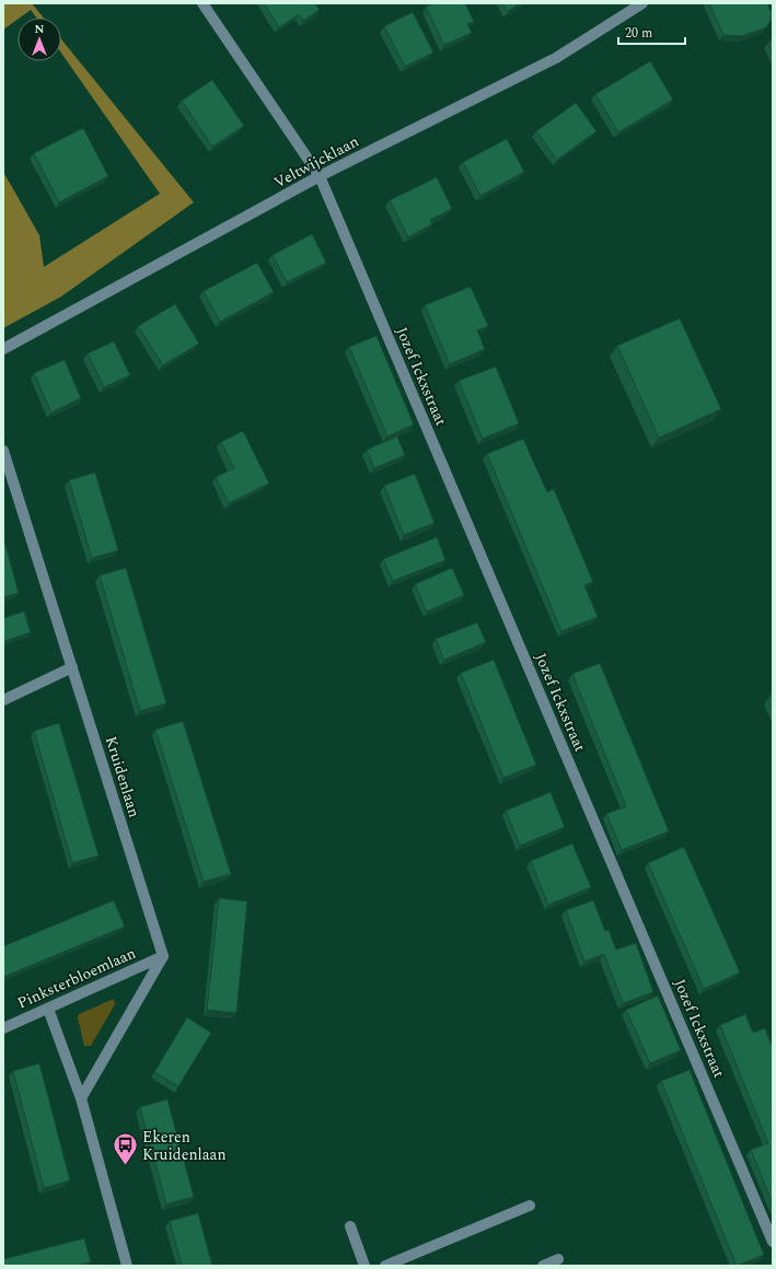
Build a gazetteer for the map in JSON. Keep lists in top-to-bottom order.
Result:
{
  "streets": {
    "street": [
      "Veltwijcklaan",
      "Jozef Ickxstraat",
      "Kruidenlaan",
      "Pinksterbloemlaan"
    ]
  },
  "crossings": [
    ["Veltwijcklaan", "Jozef Ickxstraat"],
    ["Kruidenlaan", "Pinksterbloemlaan"]
  ],
  "places": {
    "bus stop": ["Ekeren Kruidenlaan"]
  },
  "scale_bar": "20 m",
  "north": "top"
}
